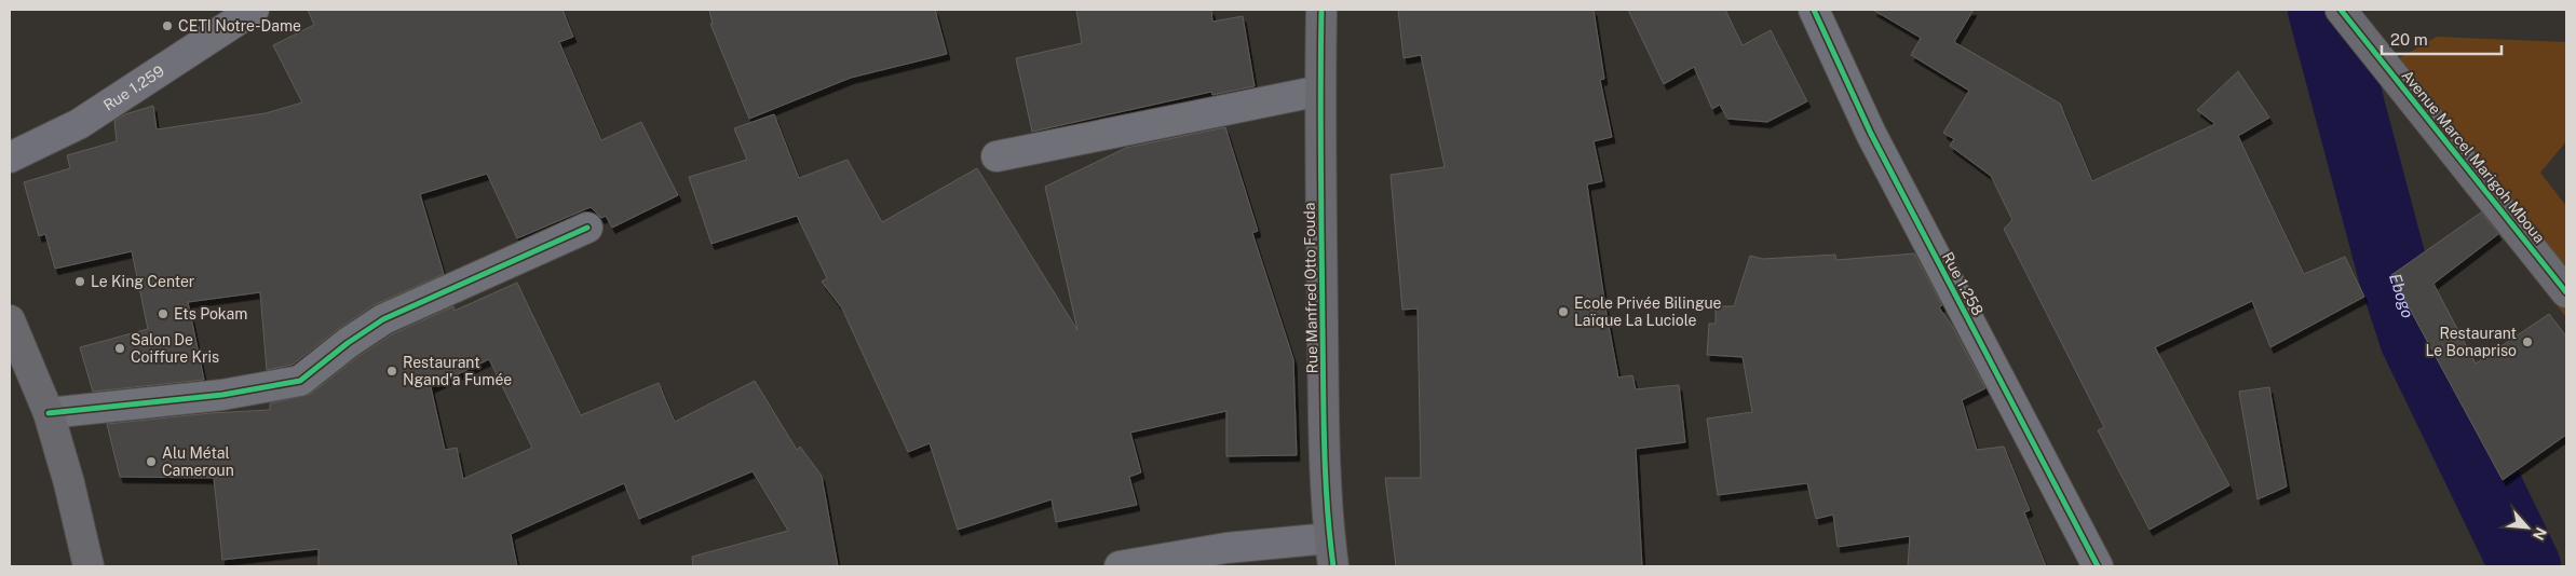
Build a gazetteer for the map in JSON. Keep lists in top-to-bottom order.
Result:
{
  "streets": {
    "street": [
      "Rue 1.259",
      "Avenue Marcel Marigoh Mboua",
      "Rue 1.258",
      "Rue Manfred Otto Fouda"
    ]
  },
  "water": ["Ebogo"],
  "places": [
    "CETI Notre-Dame",
    "Le King Center",
    "Ecole Privée Bilingue Laïque La Luciole",
    "Ets Pokam",
    "Restaurant Le Bonapriso",
    "Salon De Coiffure Kris",
    "Restaurant Ngand'a Fumée",
    "Alu Métal Cameroun"
  ],
  "scale_bar": "20 m",
  "north": "bottom right"
}
